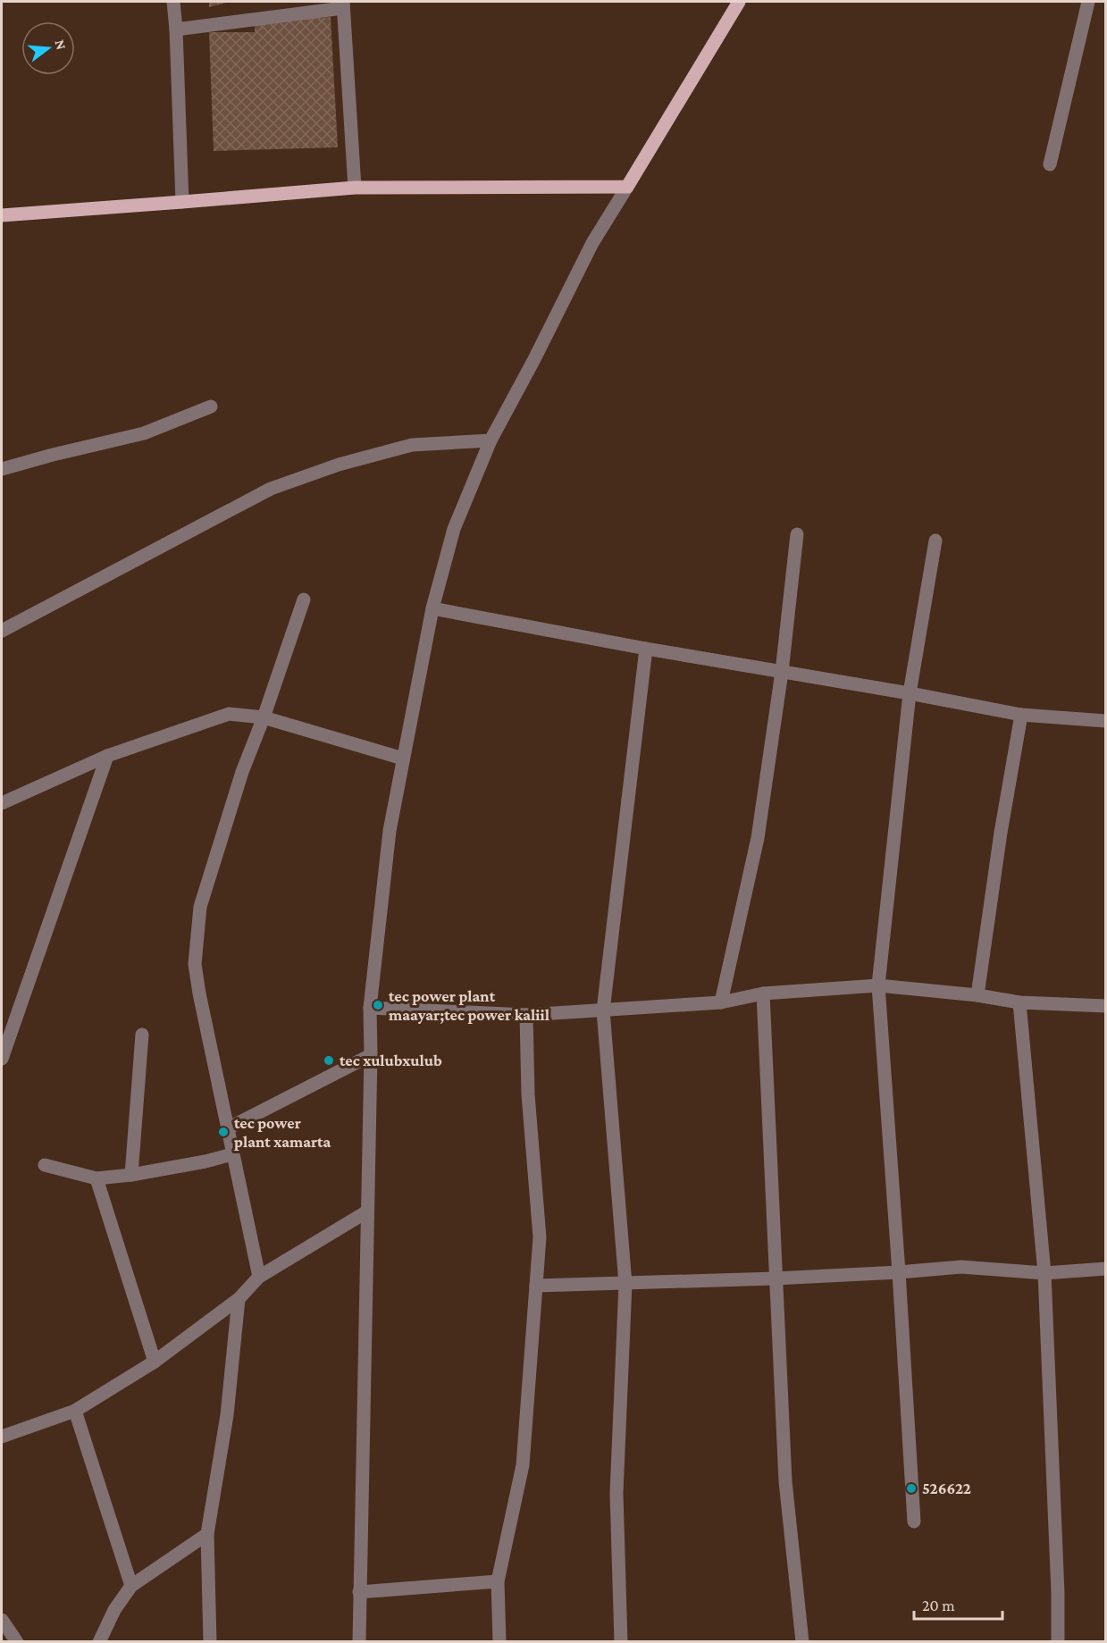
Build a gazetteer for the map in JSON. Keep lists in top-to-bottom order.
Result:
{
  "places": [
    "tec power plant maayar;tec power kaliil",
    "tec xulubxulub",
    "tec power plant xamarta",
    "526622"
  ],
  "scale_bar": "20 m",
  "north": "right"
}
